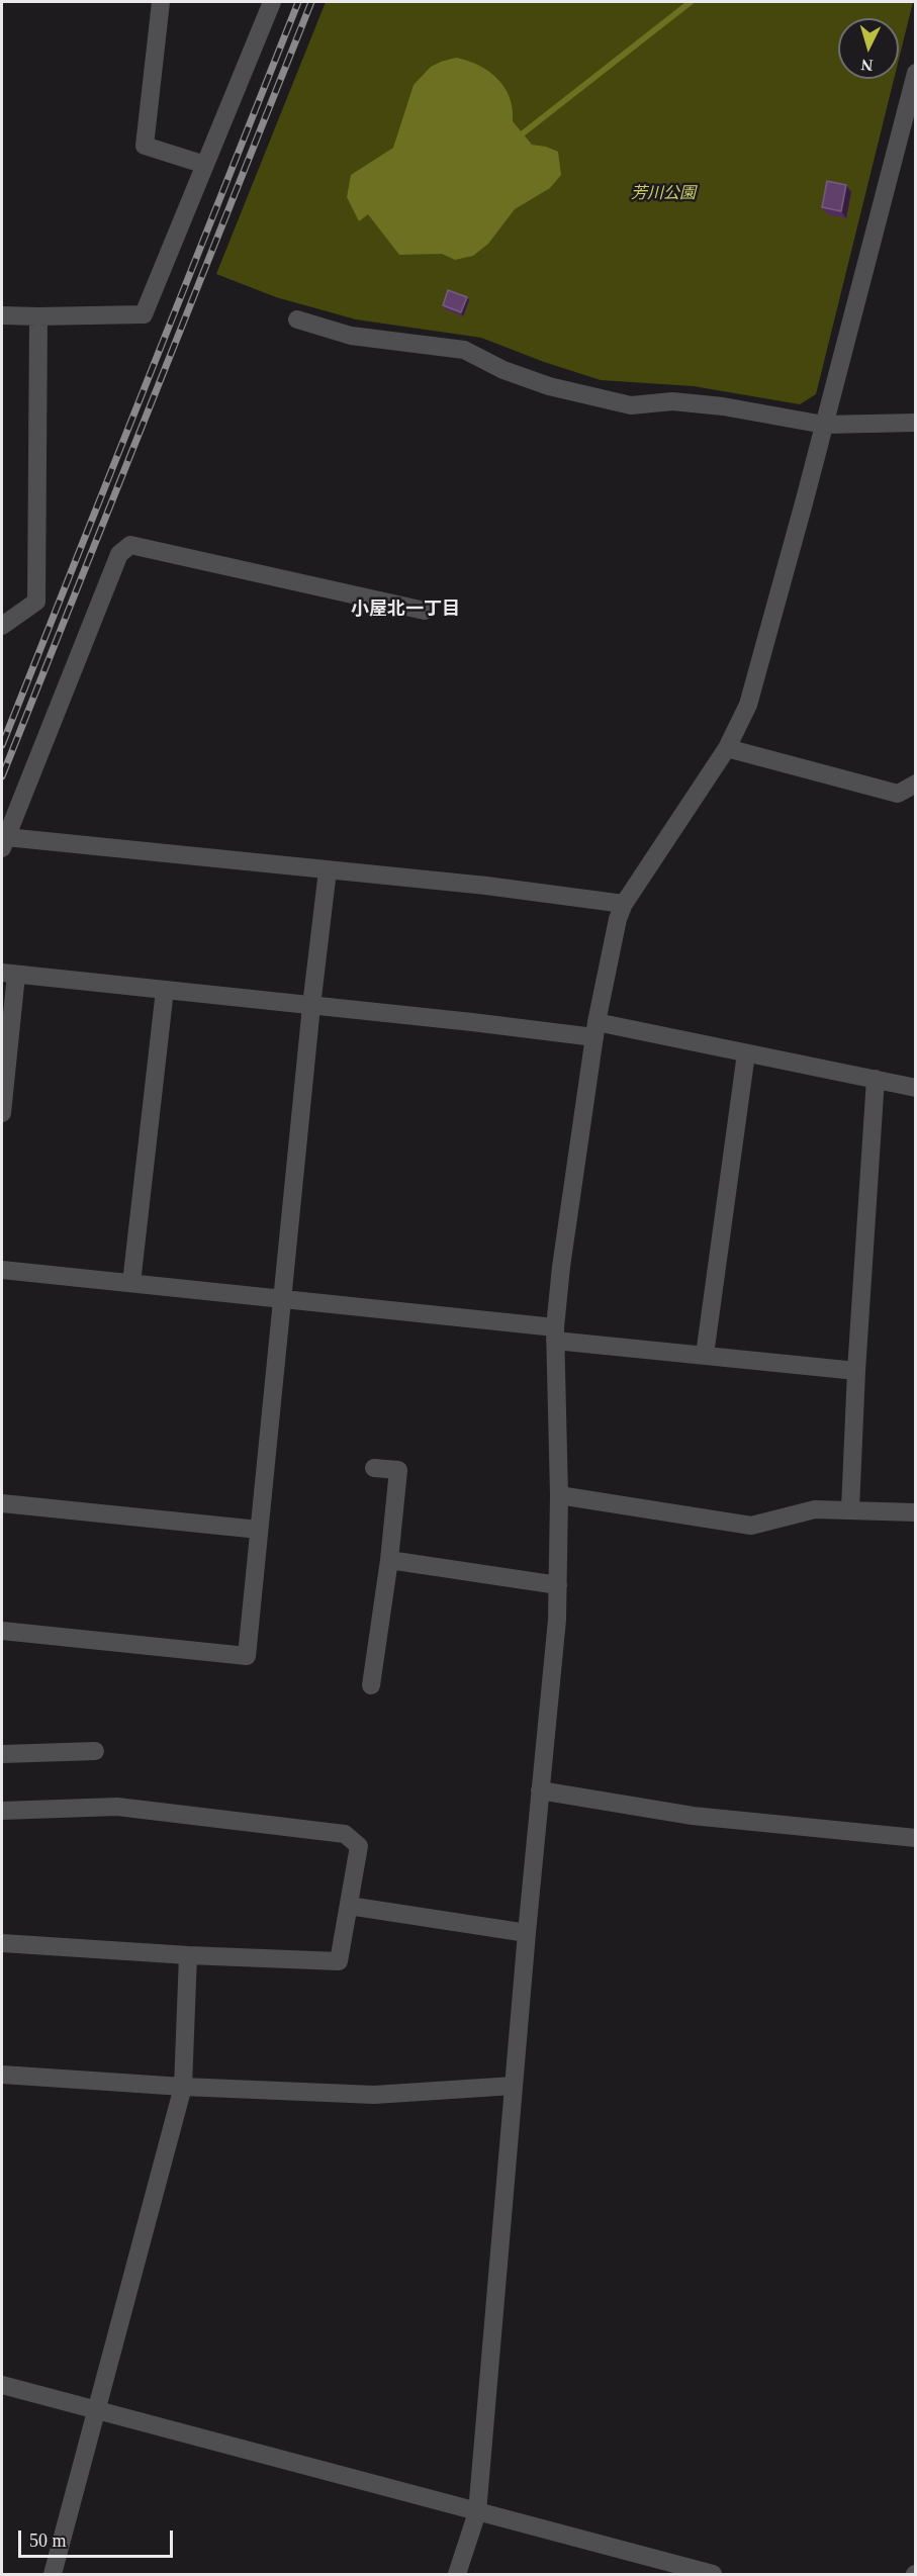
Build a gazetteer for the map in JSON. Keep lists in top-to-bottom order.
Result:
{
  "districts": ["小屋北一丁目"],
  "parks": ["芳川公園"],
  "scale_bar": "50 m",
  "north": "bottom"
}
